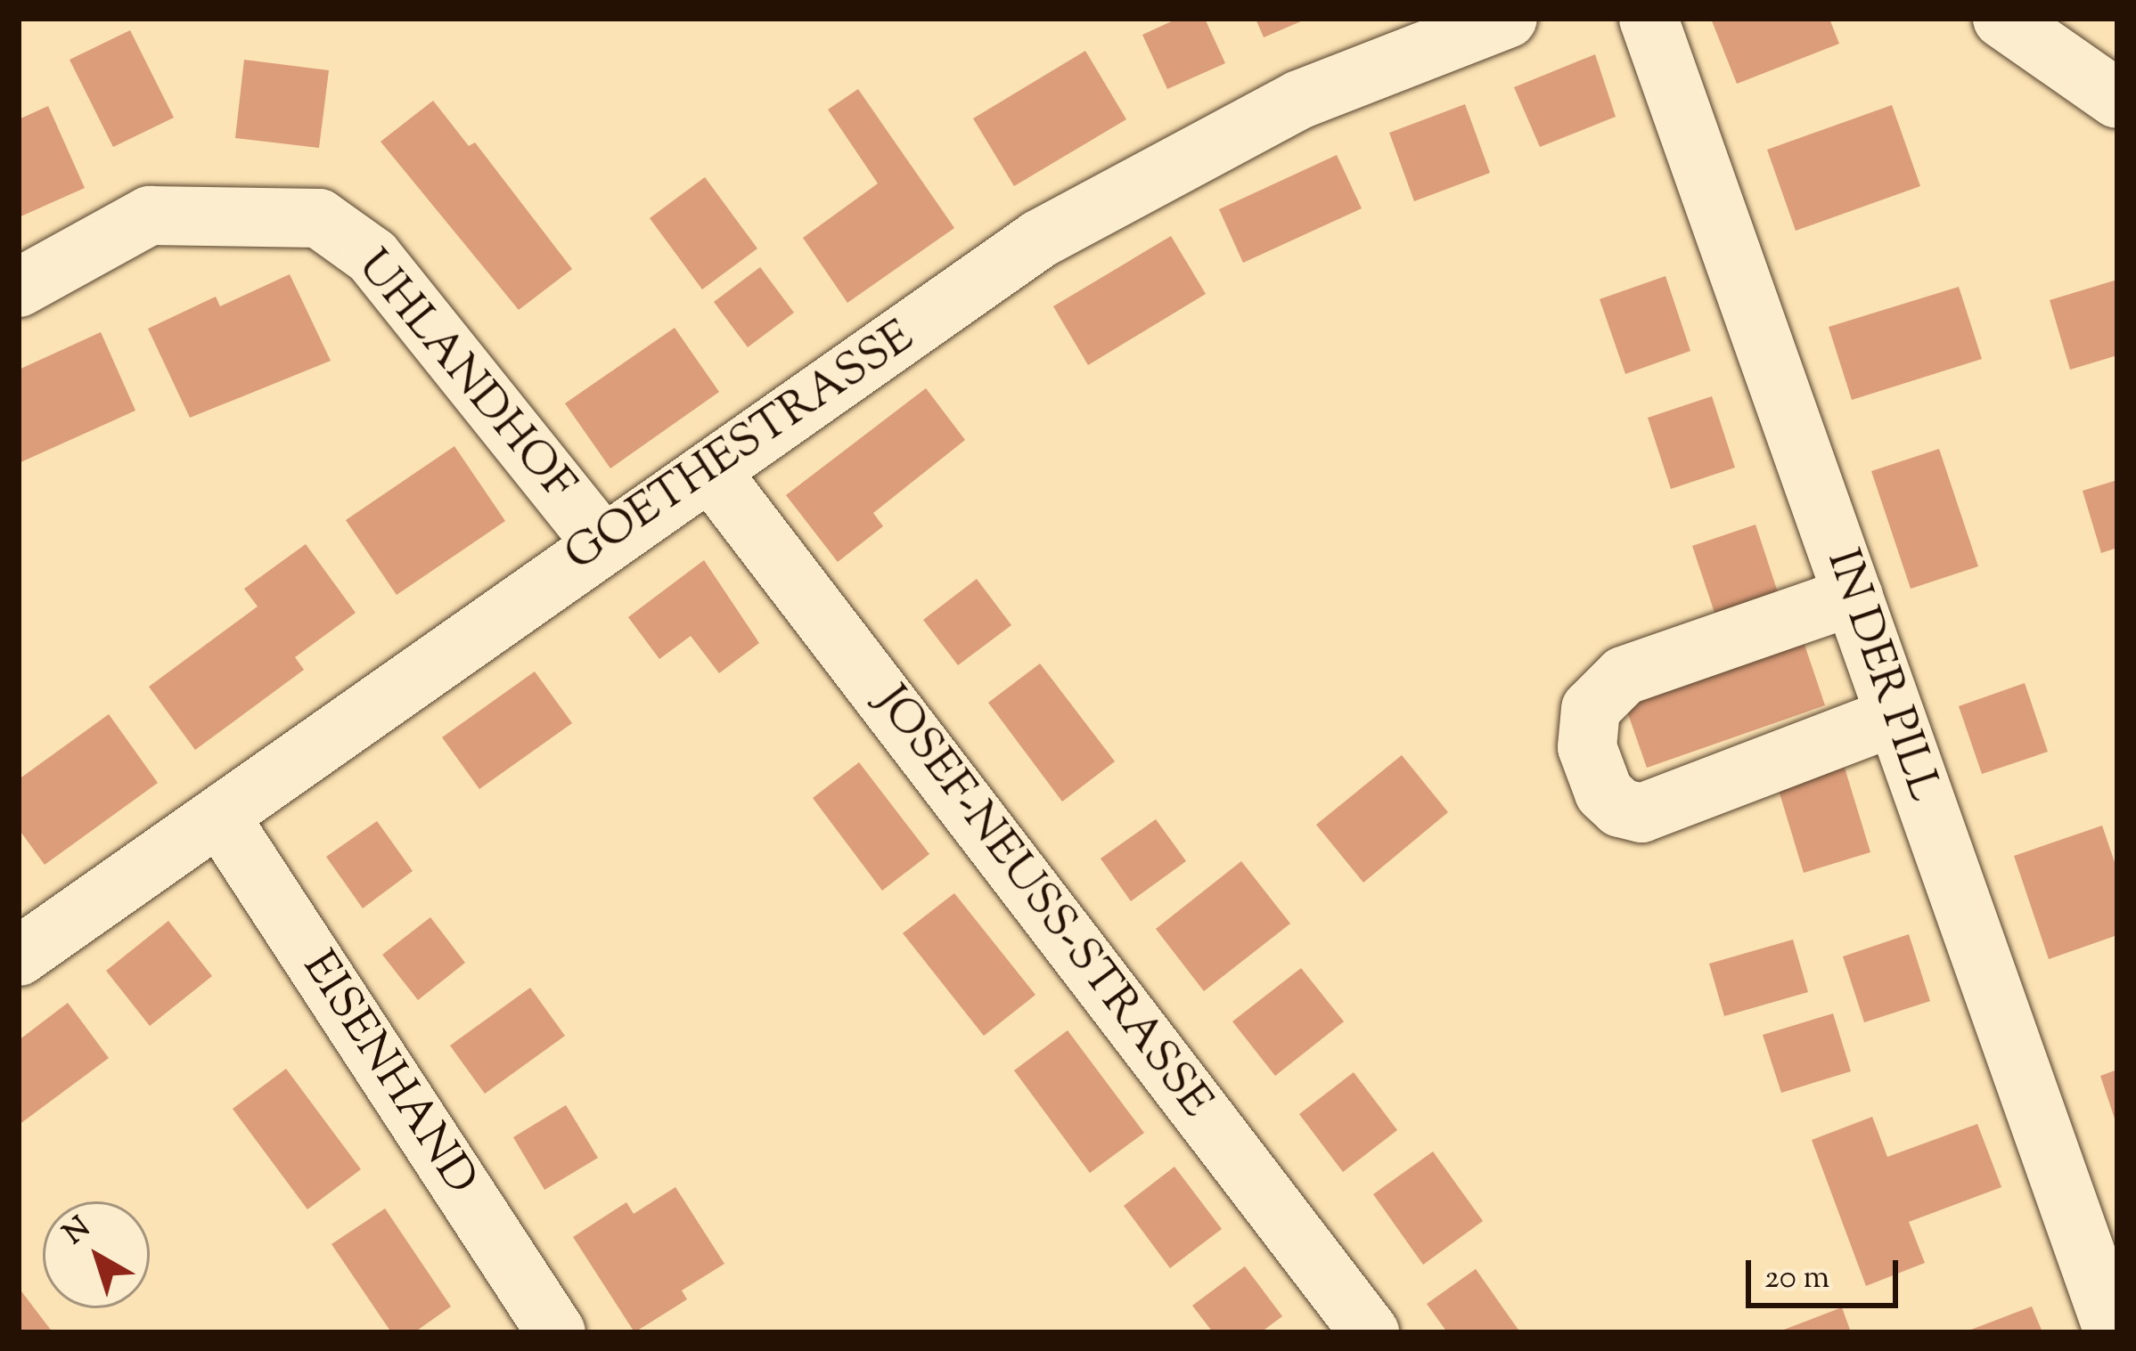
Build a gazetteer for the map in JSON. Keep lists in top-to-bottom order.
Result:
{
  "streets": {
    "street": [
      "UHLANDHOF",
      "GOETHESTRASSE",
      "IN DER PILL",
      "JOSEF-NEUSS-STRASSE",
      "EISENHAND"
    ]
  },
  "crossings": [
    ["UHLANDHOF", "GOETHESTRASSE"],
    ["GOETHESTRASSE", "JOSEF-NEUSS-STRASSE"],
    ["GOETHESTRASSE", "EISENHAND"]
  ],
  "scale_bar": "20 m",
  "north": "top left"
}
